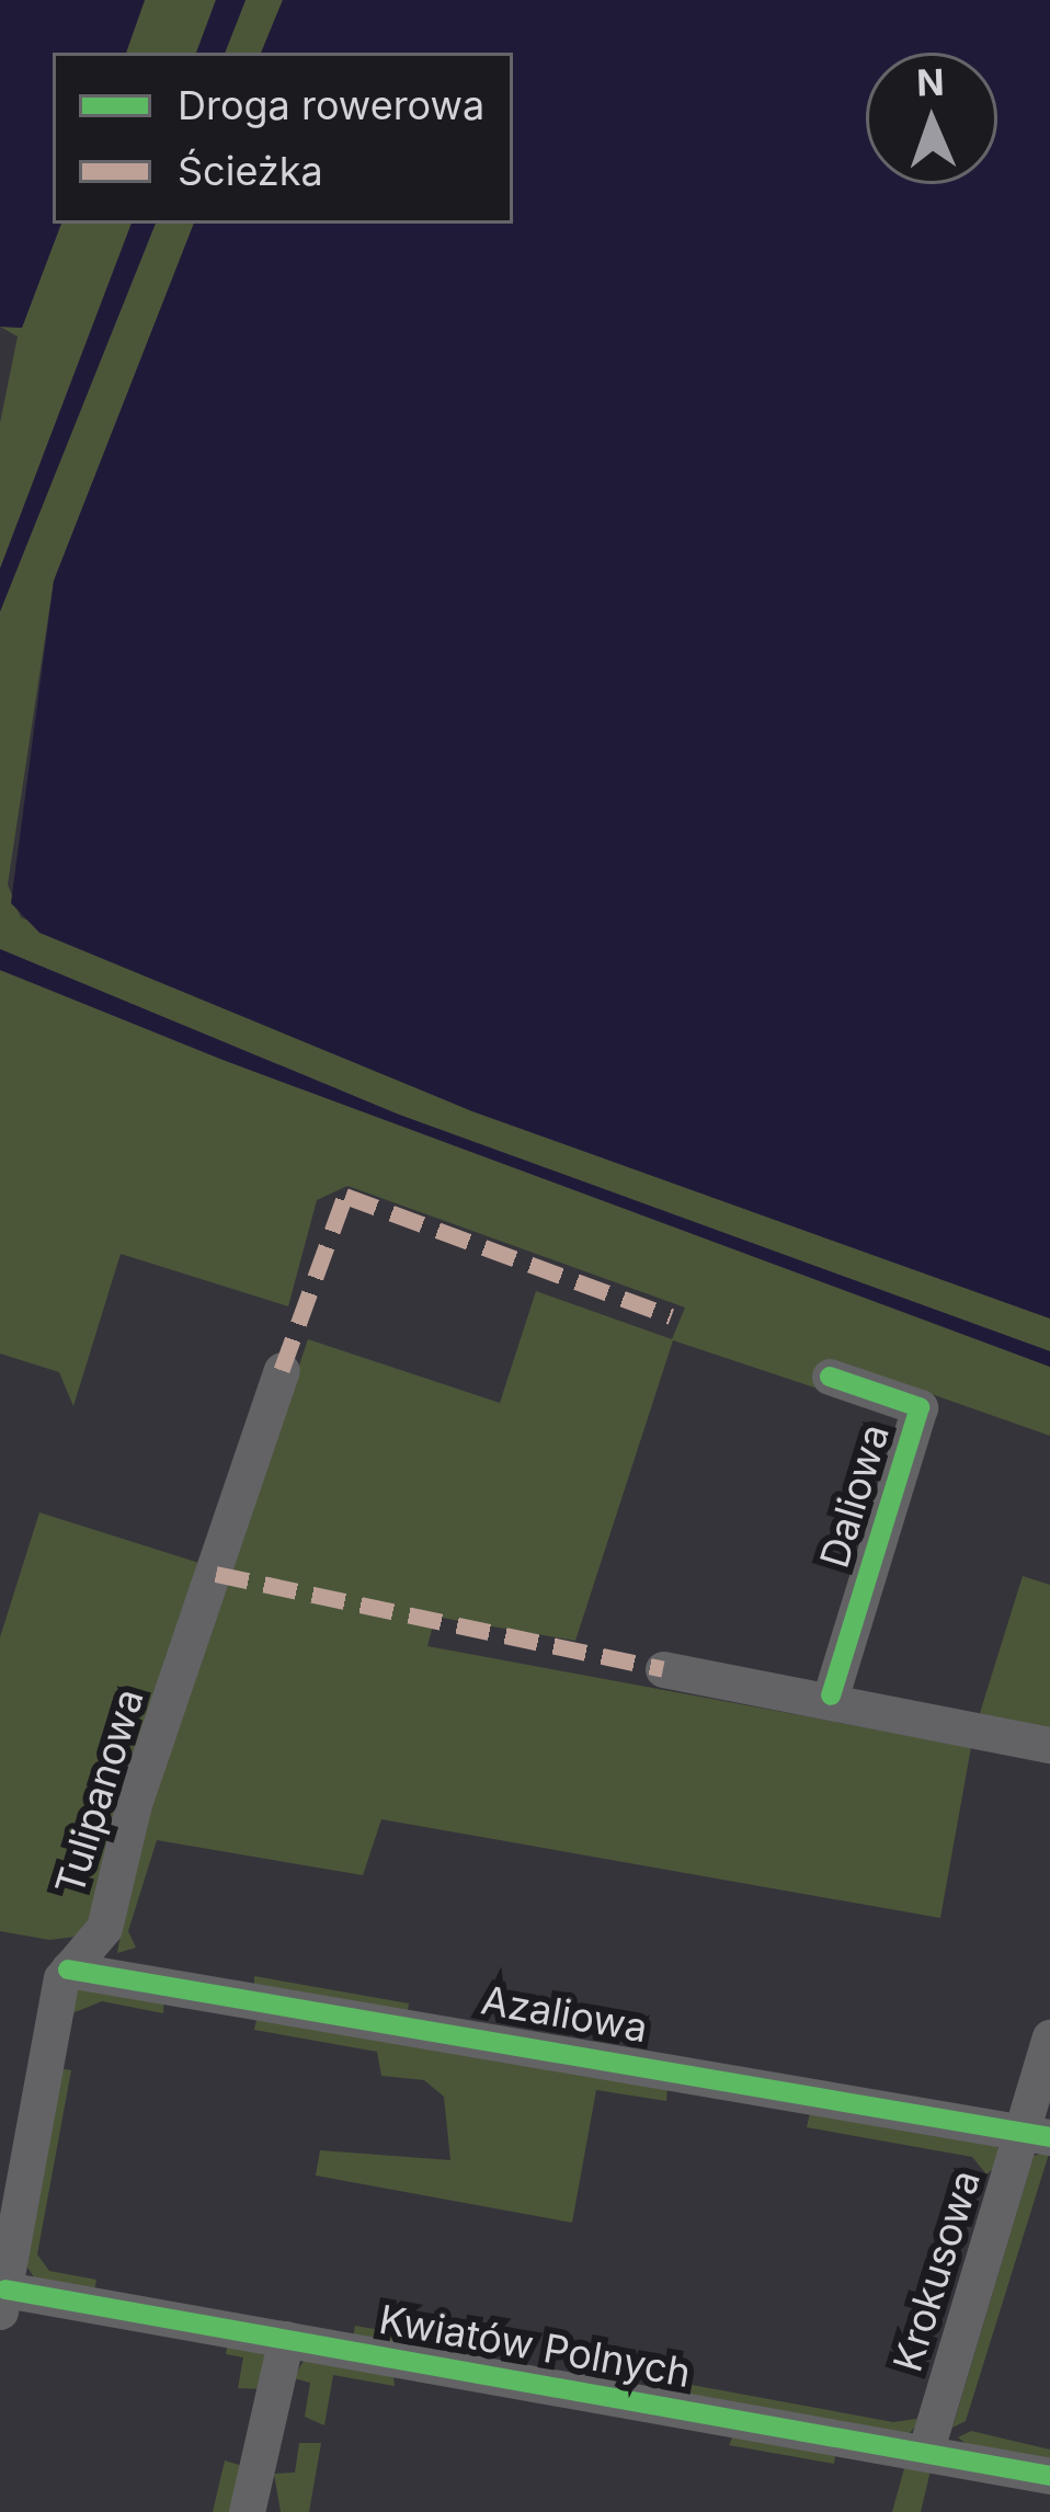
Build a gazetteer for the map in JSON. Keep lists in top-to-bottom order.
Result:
{
  "streets": {
    "street": [
      "Daliowa",
      "Tulipanowa",
      "Azaliowa",
      "Krokusowa",
      "Kwiatów Polnych"
    ]
  },
  "crossings": [
    ["Tulipanowa", "Azaliowa"],
    ["Tulipanowa", "Kwiatów Polnych"],
    ["Azaliowa", "Krokusowa"],
    ["Krokusowa", "Kwiatów Polnych"]
  ],
  "legend": ["Droga rowerowa", "Ścieżka"],
  "north": "top"
}
